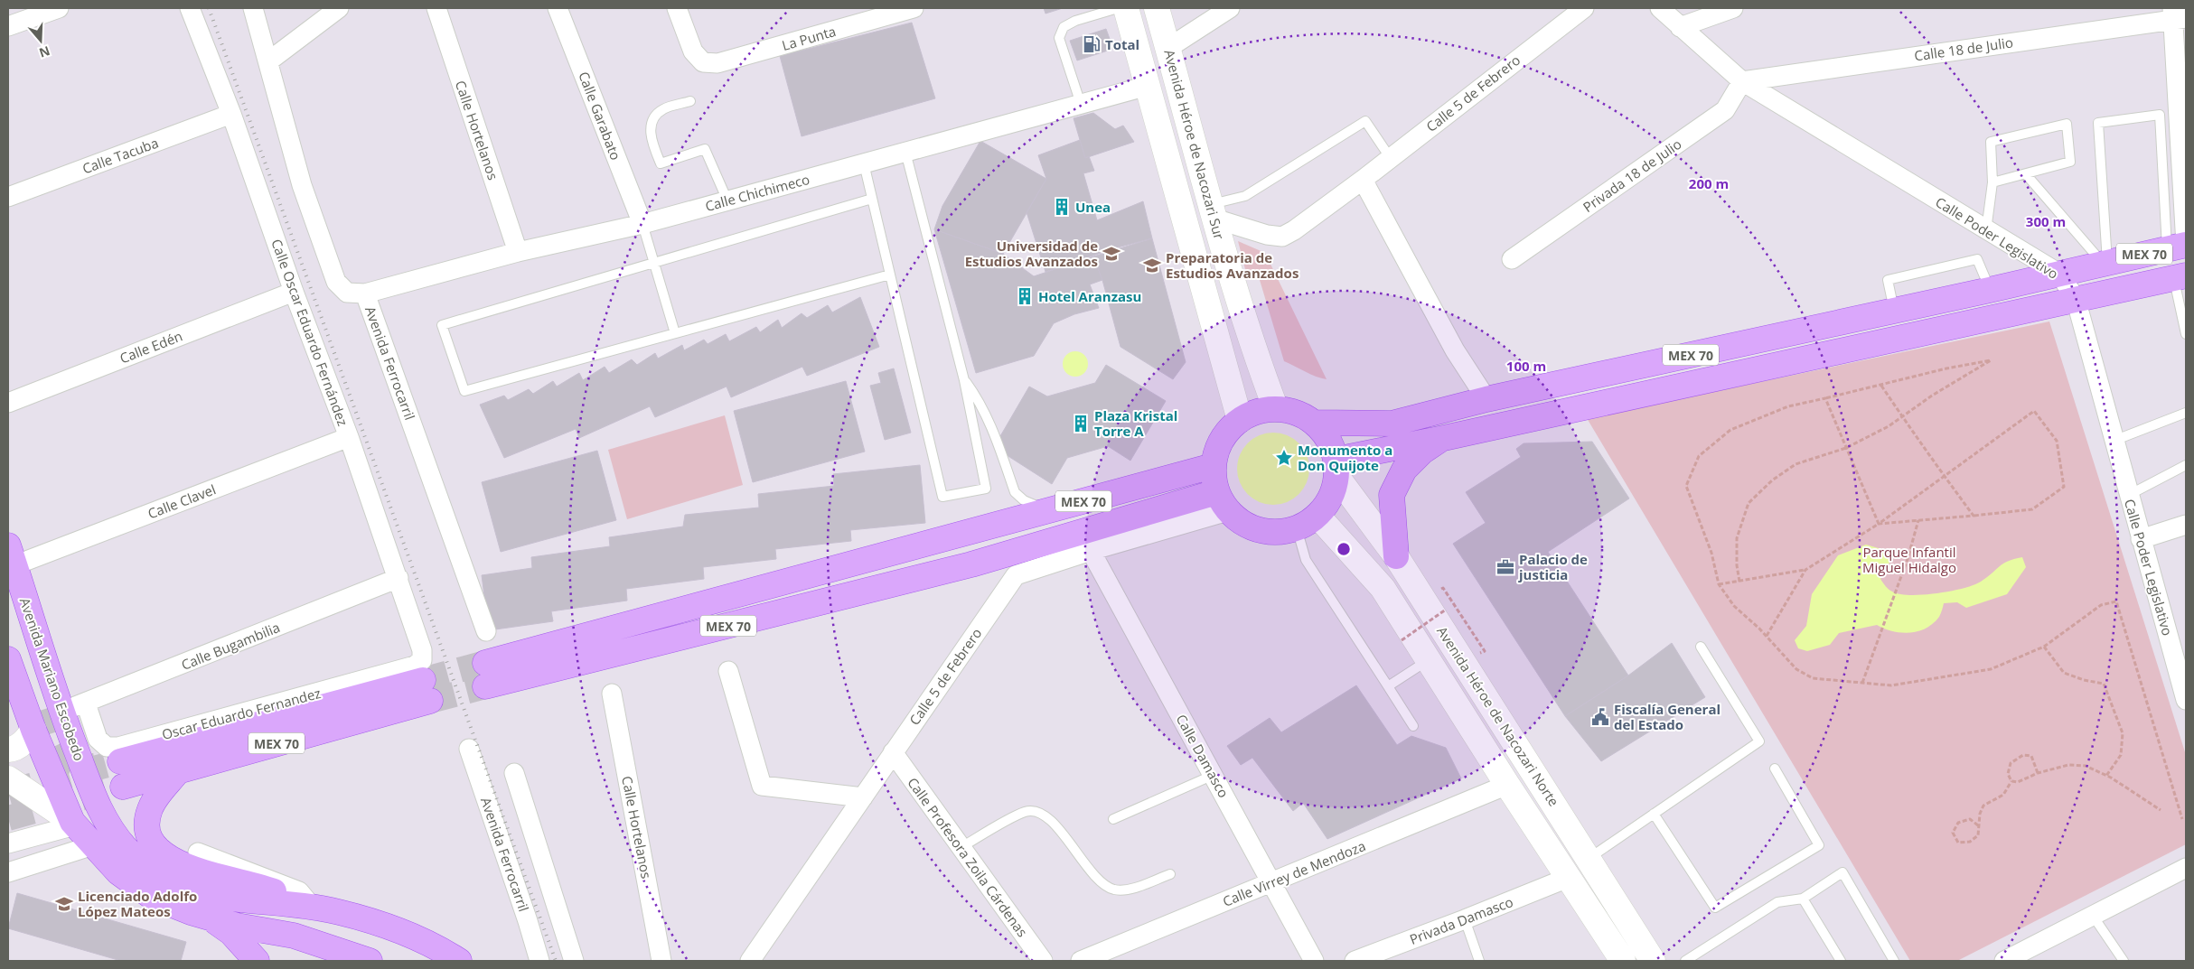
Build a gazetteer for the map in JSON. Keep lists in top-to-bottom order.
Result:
{
  "streets": {
    "main road": [
      "Avenida Héroe de Nacozari Sur",
      "MEX 70",
      "Avenida Mariano Escobedo",
      "Avenida Héroe de Nacozari Norte"
    ],
    "street": [
      "La Punta",
      "Calle 18 de Julio",
      "Calle 5 de Febrero",
      "Calle Garabato",
      "Calle Hortelanos",
      "Calle Tacuba",
      "Privada 18 de Julio",
      "Calle Chichimeco",
      "Calle Poder Legislativo",
      "Calle Oscar Eduardo Fernández",
      "Calle Edén",
      "Avenida Ferrocarril",
      "Calle Clavel",
      "Calle Bugambilia",
      "Oscar Eduardo Fernandez",
      "Calle Damasco",
      "Calle Profesora Zoila Cárdenas",
      "Calle Virrey de Mendoza",
      "Privada Damasco"
    ]
  },
  "crossings": [
    ["Calle 18 de Julio", "Privada 18 de Julio"],
    ["Calle 18 de Julio", "Calle Poder Legislativo"],
    ["Calle 5 de Febrero", "Avenida Héroe de Nacozari Sur"],
    ["Calle 5 de Febrero", "MEX 70"],
    ["Calle 5 de Febrero", "Avenida Héroe de Nacozari Norte"],
    ["Calle 5 de Febrero", "Calle Damasco"],
    ["Calle 5 de Febrero", "Calle Profesora Zoila Cárdenas"],
    ["Calle Garabato", "Calle Chichimeco"],
    ["Calle Hortelanos", "Calle Chichimeco"],
    ["Avenida Héroe de Nacozari Sur", "MEX 70"],
    ["Avenida Héroe de Nacozari Sur", "Avenida Héroe de Nacozari Norte"],
    ["Calle Tacuba", "Calle Oscar Eduardo Fernández"],
    ["Privada 18 de Julio", "Calle Poder Legislativo"],
    ["Calle Chichimeco", "Avenida Ferrocarril"],
    ["Calle Poder Legislativo", "MEX 70"],
    ["MEX 70", "Calle Oscar Eduardo Fernández"],
    ["MEX 70", "Oscar Eduardo Fernandez"],
    ["MEX 70", "Avenida Héroe de Nacozari Norte"],
    ["Calle Oscar Eduardo Fernández", "Calle Edén"],
    ["Calle Oscar Eduardo Fernández", "Calle Clavel"],
    ["Calle Oscar Eduardo Fernández", "Calle Bugambilia"],
    ["Calle Oscar Eduardo Fernández", "Oscar Eduardo Fernandez"],
    ["Calle Clavel", "Avenida Mariano Escobedo"],
    ["Calle Bugambilia", "Avenida Mariano Escobedo"],
    ["Calle Bugambilia", "Oscar Eduardo Fernandez"],
    ["Avenida Héroe de Nacozari Norte", "Calle Virrey de Mendoza"],
    ["Avenida Héroe de Nacozari Norte", "Privada Damasco"],
    ["Calle Damasco", "Calle Virrey de Mendoza"]
  ],
  "parks": ["Parque Infantil Miguel Hidalgo"],
  "places": {
    "fuel station": ["Total"],
    "building": ["Unea", "Hotel Aranzasu", "Plaza Kristal Torre A"],
    "school or university": ["Universidad de Estudios Avanzados", "Preparatoria de Estudios Avanzados", "Licenciado Adolfo López Mateos"],
    "place": ["Monumento a Don Quijote"],
    "office": ["Palacio de justicia"],
    "public building": ["Fiscalía General del Estado"]
  },
  "north": "bottom",
  "rings": ["200 m", "300 m", "100 m"]
}
